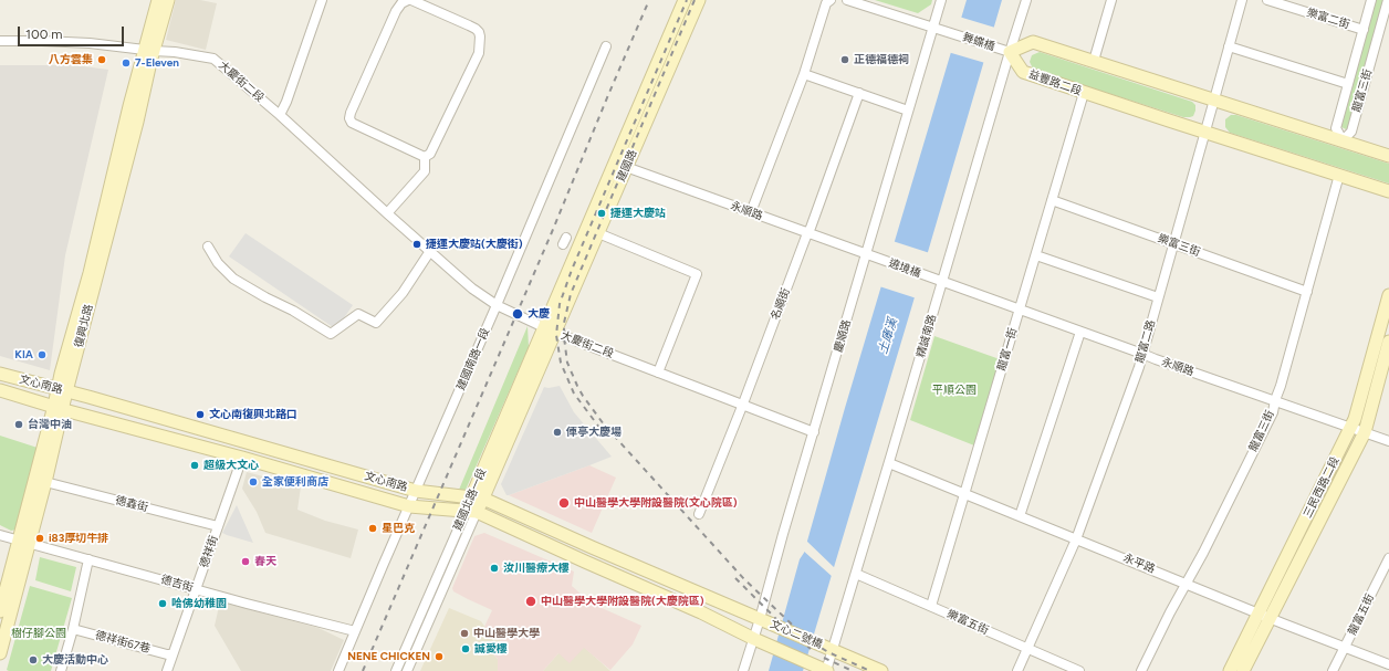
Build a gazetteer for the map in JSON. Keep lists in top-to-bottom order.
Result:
{
  "streets": {
    "main road": [
      "益豐路二段",
      "建國路",
      "復興北路",
      "文心南路",
      "三民西路二段",
      "建國北路一段",
      "文心二號橋"
    ],
    "street": [
      "樂富二街",
      "舞蝶橋",
      "大慶街二段",
      "龍富三街",
      "永順路",
      "樂富三街",
      "遶境橋",
      "名順街",
      "慶順路",
      "精誠南路",
      "龍富二路",
      "龍富一街",
      "建國南路一段",
      "德鑫街",
      "德祥街",
      "永平路",
      "德吉街",
      "龍富五街",
      "樂富五街",
      "德祥街67巷"
    ]
  },
  "crossings": [
    ["樂富二街", "龍富三街"],
    ["舞蝶橋", "益豐路二段"],
    ["舞蝶橋", "慶順路"],
    ["舞蝶橋", "精誠南路"],
    ["大慶街二段", "建國路"],
    ["大慶街二段", "名順街"],
    ["大慶街二段", "復興北路"],
    ["大慶街二段", "慶順路"],
    ["大慶街二段", "建國南路一段"],
    ["大慶街二段", "建國北路一段"],
    ["益豐路二段", "龍富三街"],
    ["益豐路二段", "精誠南路"],
    ["益豐路二段", "龍富二路"],
    ["益豐路二段", "龍富一街"],
    ["龍富三街", "永順路"],
    ["龍富三街", "樂富三街"],
    ["龍富三街", "永平路"],
    ["建國路", "永順路"],
    ["建國路", "建國北路一段"],
    ["永順路", "遶境橋"],
    ["永順路", "名順街"],
    ["永順路", "慶順路"],
    ["永順路", "精誠南路"],
    ["永順路", "龍富二路"],
    ["永順路", "龍富一街"],
    ["永順路", "三民西路二段"],
    ["樂富三街", "龍富二路"],
    ["樂富三街", "龍富一街"],
    ["遶境橋", "慶順路"],
    ["遶境橋", "精誠南路"],
    ["復興北路", "文心南路"],
    ["復興北路", "德鑫街"],
    ["復興北路", "德吉街"],
    ["慶順路", "文心南路"],
    ["慶順路", "文心二號橋"],
    ["精誠南路", "永平路"],
    ["精誠南路", "樂富五街"],
    ["精誠南路", "文心二號橋"],
    ["龍富二路", "永平路"],
    ["龍富二路", "樂富五街"],
    ["龍富一街", "永平路"],
    ["龍富一街", "樂富五街"],
    ["建國南路一段", "文心南路"],
    ["建國南路一段", "德吉街"],
    ["文心南路", "建國北路一段"],
    ["文心南路", "德祥街"],
    ["文心南路", "文心二號橋"],
    ["三民西路二段", "永平路"],
    ["德鑫街", "德祥街"],
    ["德祥街", "德吉街"],
    ["德祥街", "德祥街67巷"],
    ["永平路", "龍富五街"]
  ],
  "water": ["土庫溪"],
  "parks": ["平順公園", "樹仔腳公園"],
  "places": [
    "八方雲集",
    "正德福德祠",
    "7-Eleven",
    "捷運大慶站",
    "捷運大慶站(大慶街)",
    "大慶",
    "KIA",
    "文心南復興北路口",
    "台灣中油",
    "俥亭大慶場",
    "超級大文心",
    "全家便利商店",
    "中山醫學大學附設醫院(文心院區)",
    "星巴克",
    "i83厚切牛排",
    "春天",
    "汝川醫療大樓",
    "中山醫學大學附設醫院(大慶院區)",
    "哈佛幼稚園",
    "中山醫學大學",
    "誠愛樓",
    "NENE CHICKEN",
    "大慶活動中心"
  ],
  "scale_bar": "100 m"
}
